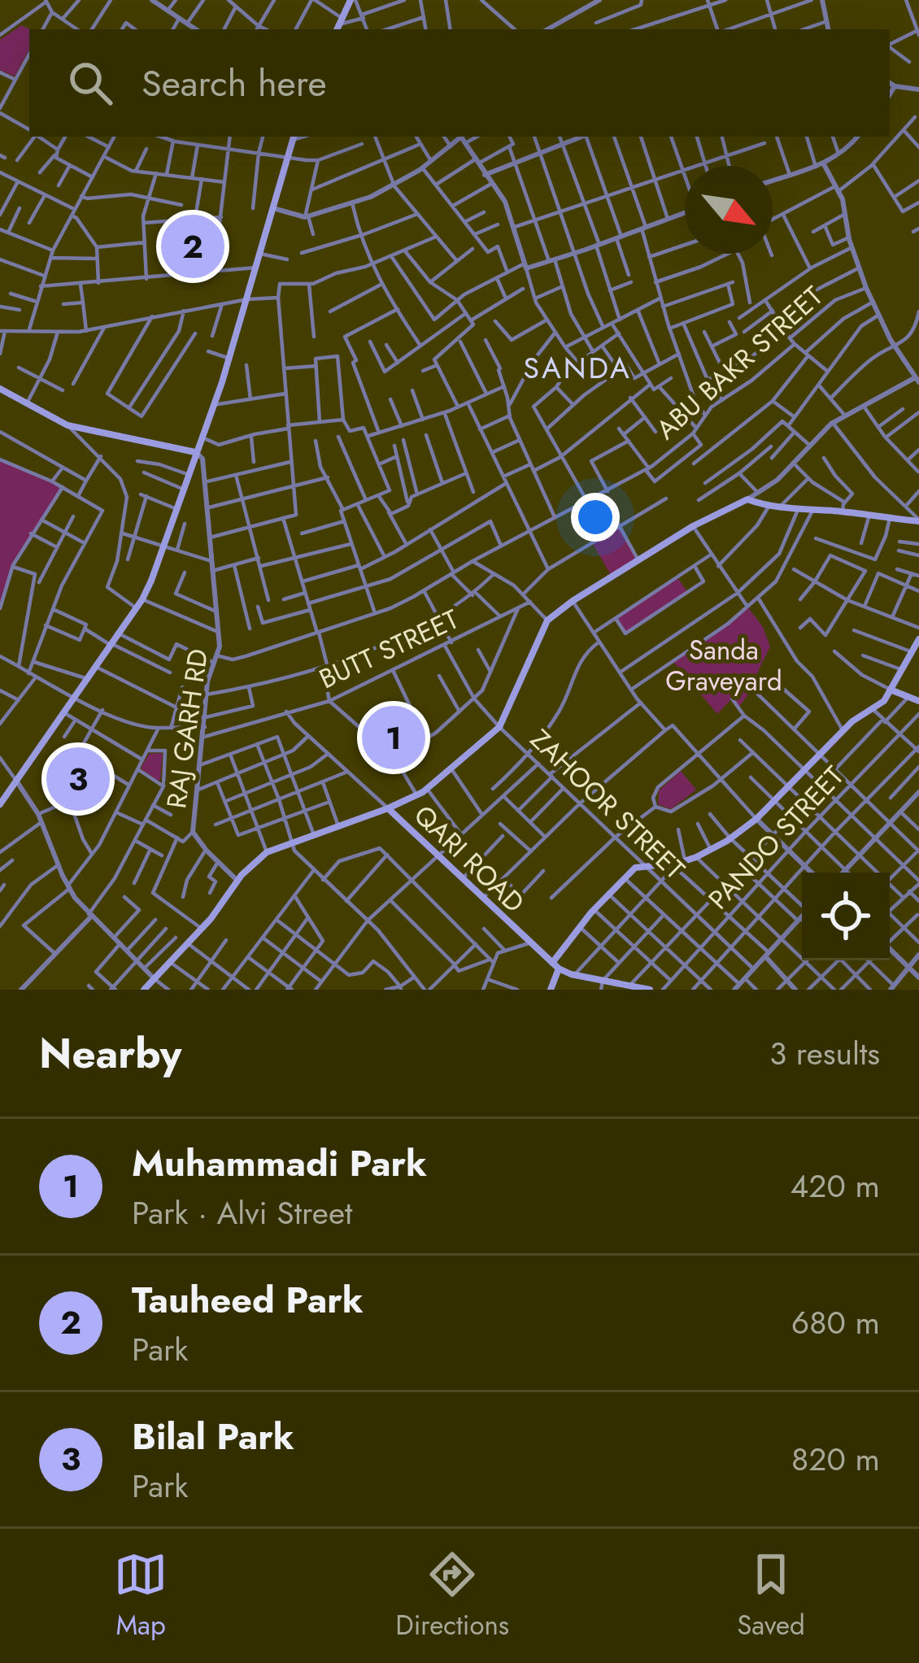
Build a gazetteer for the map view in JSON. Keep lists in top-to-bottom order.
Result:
{
  "streets": {
    "main road": ["QARI ROAD"],
    "street": [
      "ABU BAKR STREET",
      "BUTT STREET",
      "RAJ GARH RD",
      "ZAHOOR STREET",
      "PANDO STREET"
    ]
  },
  "crossings": [
    ["ABU BAKR STREET", "RAJ GARH RD"],
    ["BUTT STREET", "RAJ GARH RD"],
    ["BUTT STREET", "ZAHOOR STREET"],
    ["BUTT STREET", "QARI ROAD"],
    ["ZAHOOR STREET", "PANDO STREET"]
  ],
  "districts": ["SANDA"],
  "parks": ["Sanda Graveyard"],
  "north": "bottom right",
  "page": {
    "search": "Search here",
    "pins": ["2", "1", "3"],
    "heading": ["Nearby", "3 results"],
    "list": [
      {
        "mark": "1",
        "name": "Muhammadi Park",
        "note": "Park · Alvi Street",
        "value": "420 m"
      },
      {
        "mark": "2",
        "name": "Tauheed Park",
        "note": "Park",
        "value": "680 m"
      },
      {
        "mark": "3",
        "name": "Bilal Park",
        "note": "Park",
        "value": "820 m"
      }
    ],
    "nav": ["Map", "Directions", "Saved"]
  }
}
